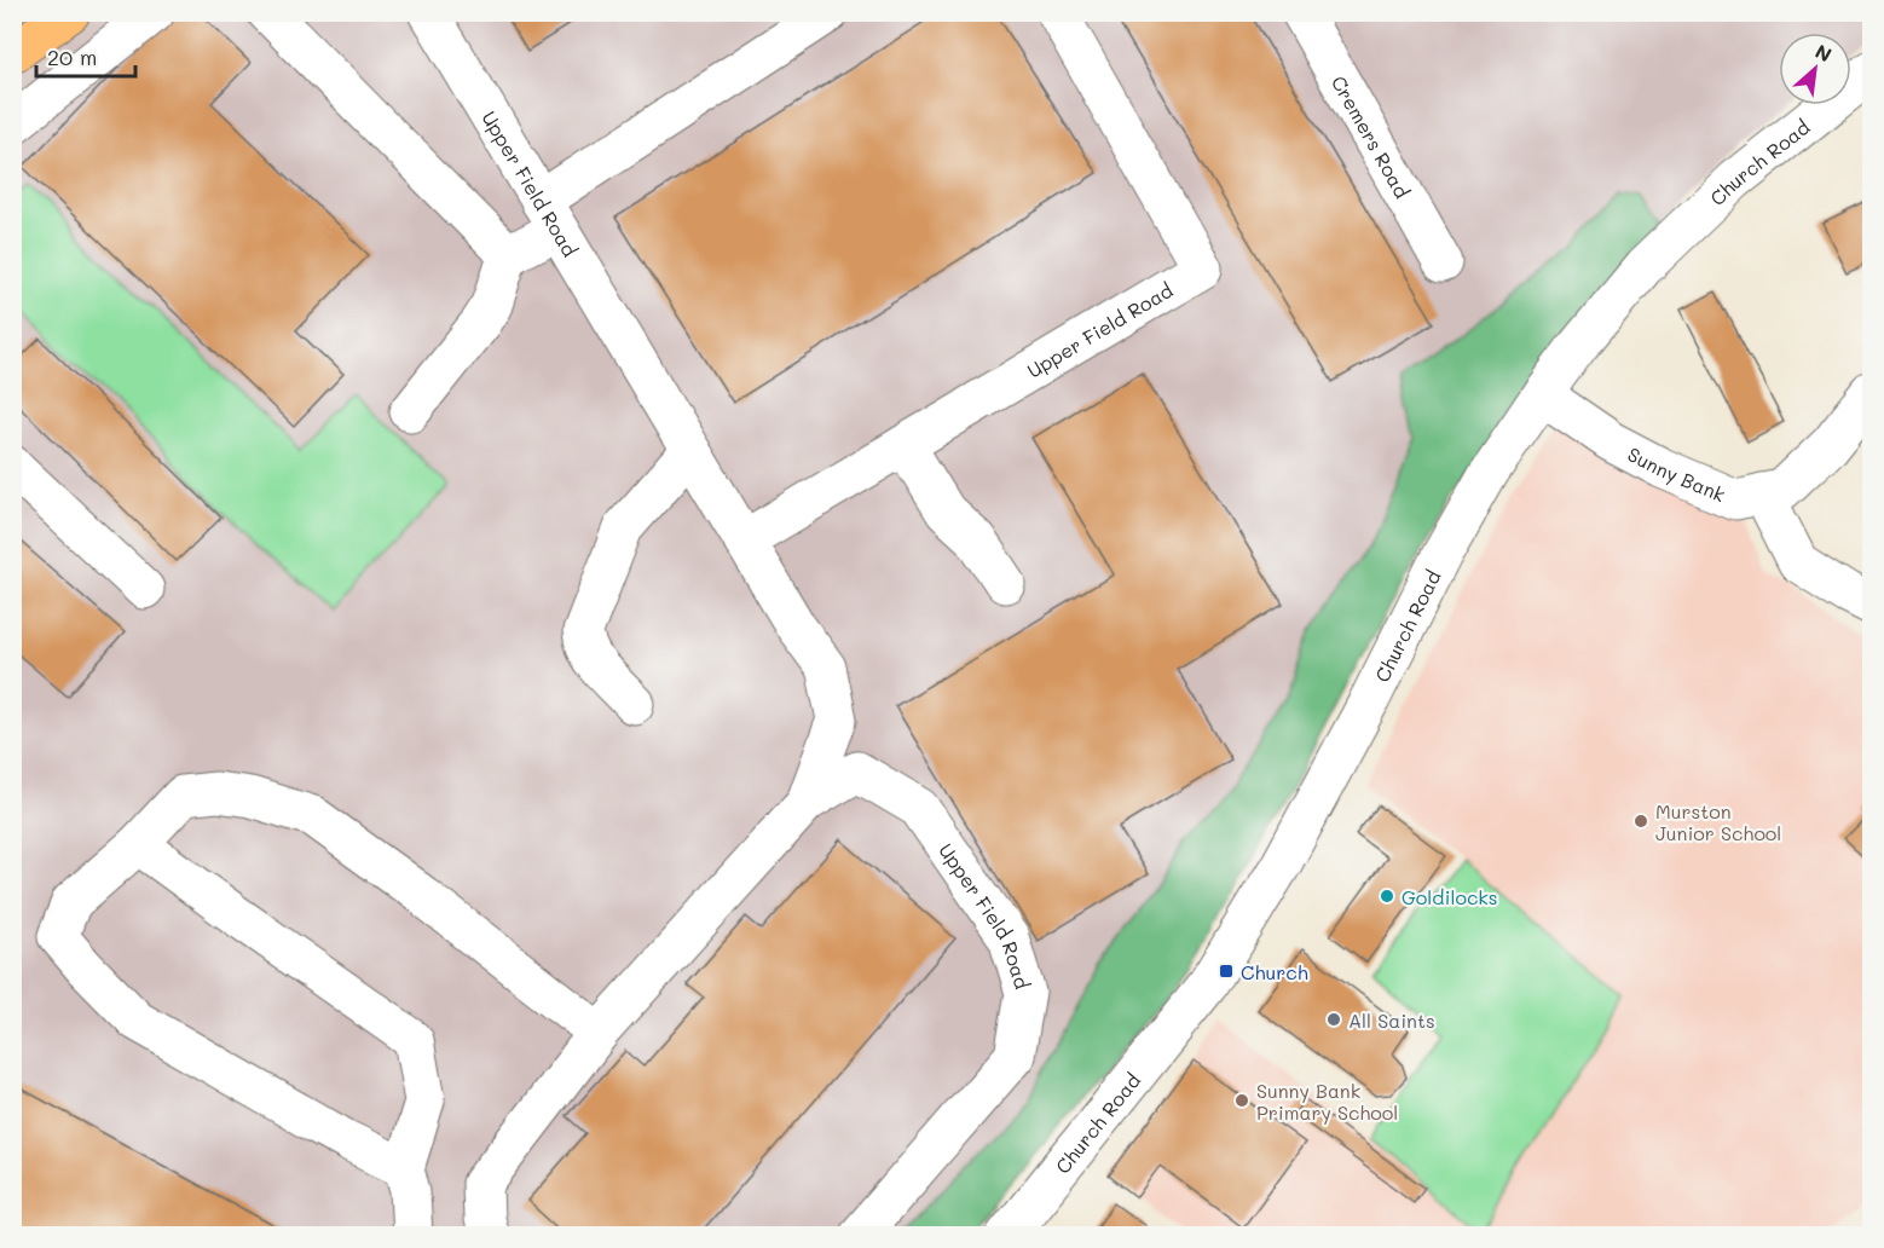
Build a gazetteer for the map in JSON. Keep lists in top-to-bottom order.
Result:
{
  "streets": {
    "street": [
      "Cremers Road",
      "Church Road",
      "Upper Field Road",
      "Sunny Bank"
    ]
  },
  "crossings": [
    ["Church Road", "Sunny Bank"]
  ],
  "places": {
    "other": [
      "Murston Junior School",
      "Goldilocks",
      "All Saints",
      "Sunny Bank Primary School"
    ],
    "transit": ["Church"]
  },
  "scale_bar": "20 m",
  "north": "top right"
}
